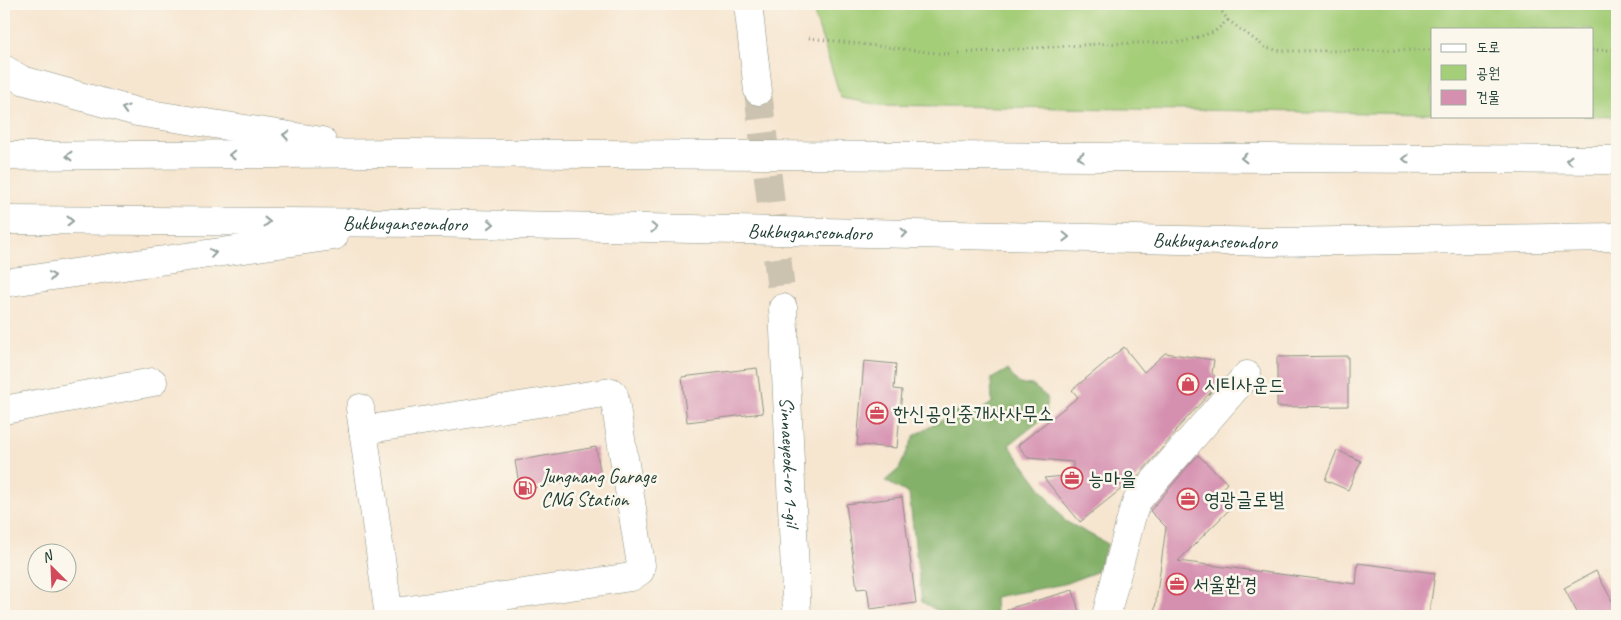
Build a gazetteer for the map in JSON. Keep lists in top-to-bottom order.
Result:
{
  "streets": {
    "main road": ["Bukbuganseondoro", "Sinnaeyeok-ro 1-gil"]
  },
  "places": {
    "shop": ["시티사운드"],
    "office": [
      "한신공인중개사사무소",
      "능마을",
      "영광글로벌",
      "서울환경"
    ],
    "fuel station": ["Jungnang Garage CNG Station"]
  },
  "legend": ["도로", "공원", "건물"],
  "north": "top left"
}
